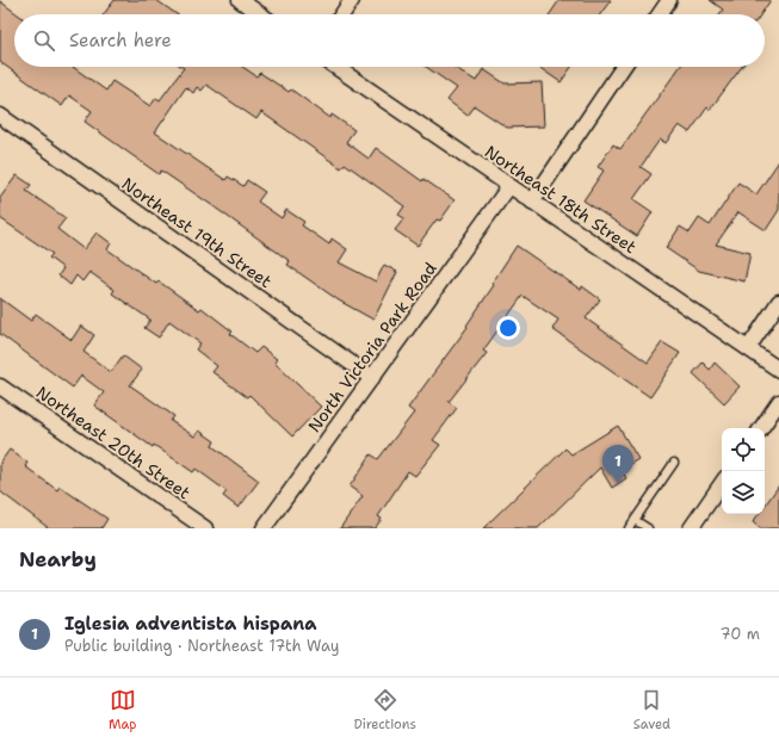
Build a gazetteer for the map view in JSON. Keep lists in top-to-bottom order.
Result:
{
  "streets": {
    "street": [
      "Northeast 18th Street",
      "Northeast 19th Street",
      "North Victoria Park Road",
      "Northeast 20th Street"
    ]
  },
  "crossings": [
    ["Northeast 18th Street", "North Victoria Park Road"],
    ["Northeast 19th Street", "North Victoria Park Road"]
  ],
  "page": {
    "search": "Search here",
    "pins": "1",
    "heading": "Nearby",
    "list": [
      {
        "mark": "1",
        "name": "Iglesia adventista hispana",
        "note": "Public building · Northeast 17th Way",
        "value": "70 m"
      }
    ],
    "nav": ["Map", "Directions", "Saved"]
  }
}
